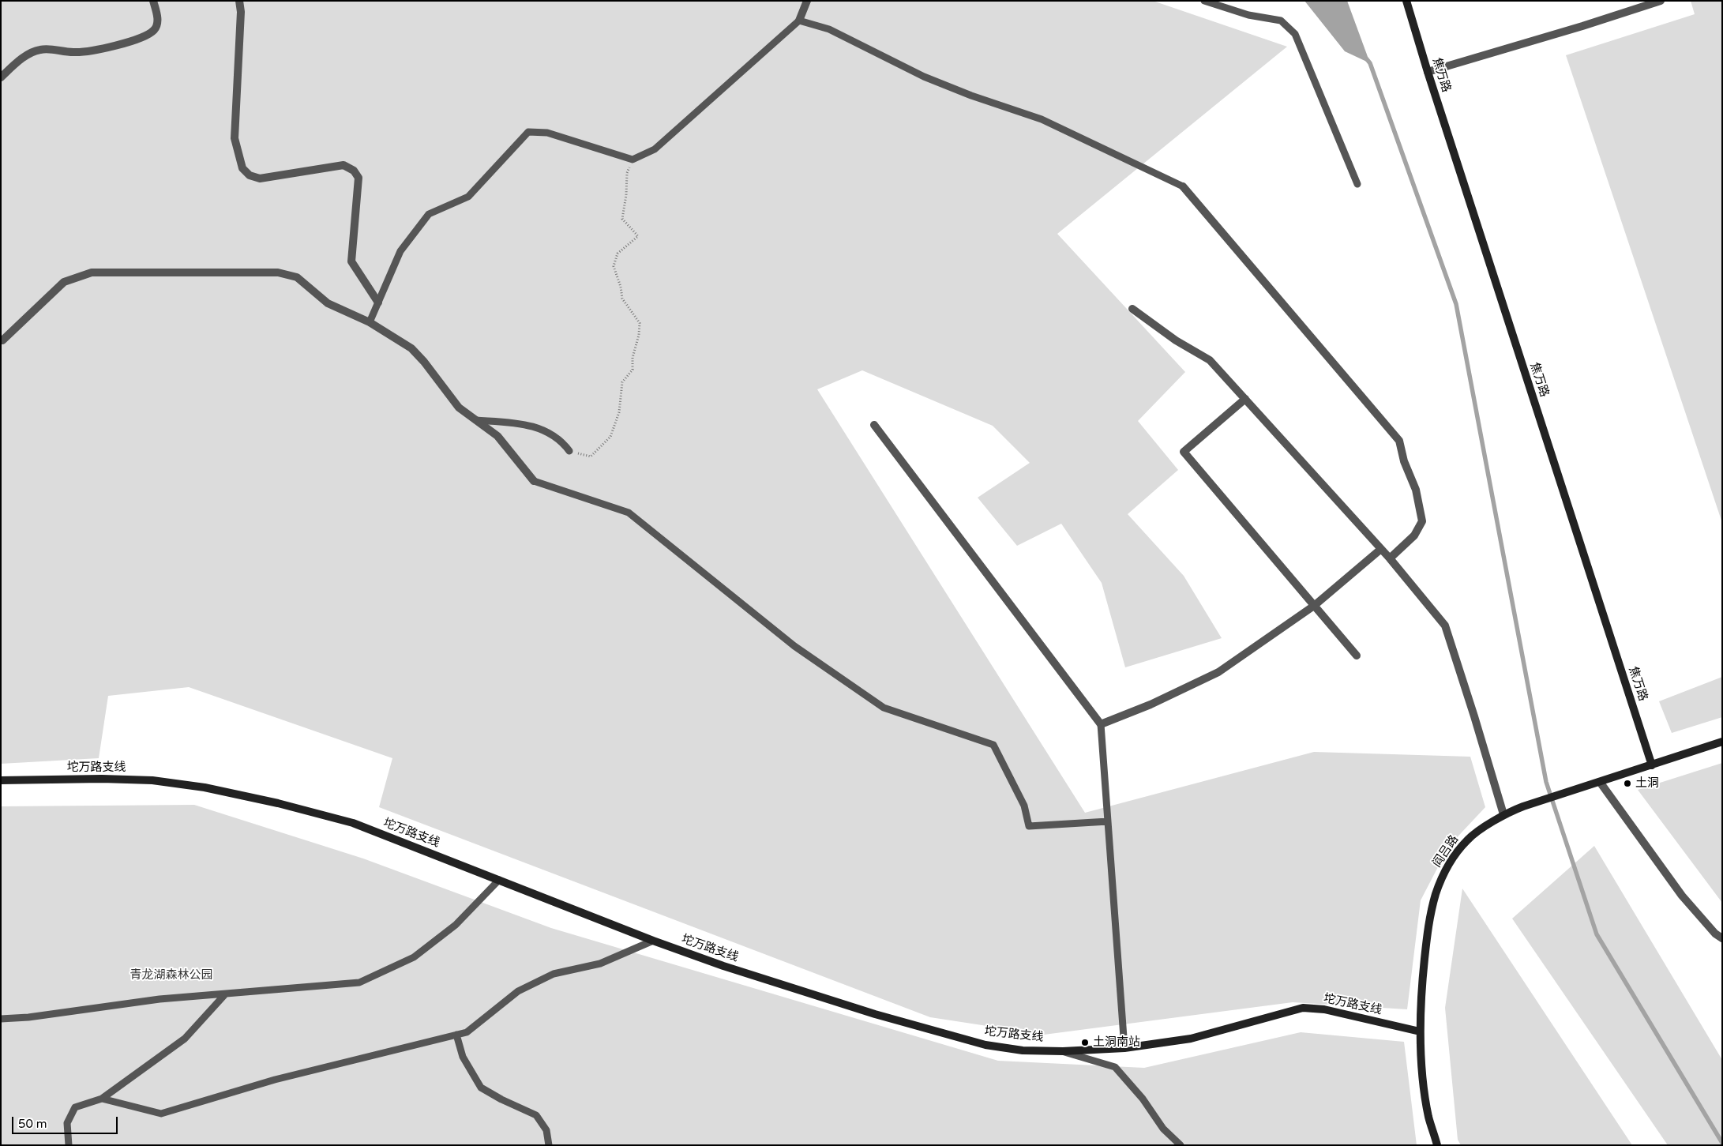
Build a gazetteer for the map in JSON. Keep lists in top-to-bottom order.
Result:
{
  "streets": {
    "main road": ["焦万路", "坨万路支线", "阎吕路"]
  },
  "crossings": [
    ["焦万路", "阎吕路"],
    ["坨万路支线", "阎吕路"]
  ],
  "parks": ["青龙湖森林公园"],
  "places": ["土洞", "土洞南站"],
  "scale_bar": "50 m"
}
